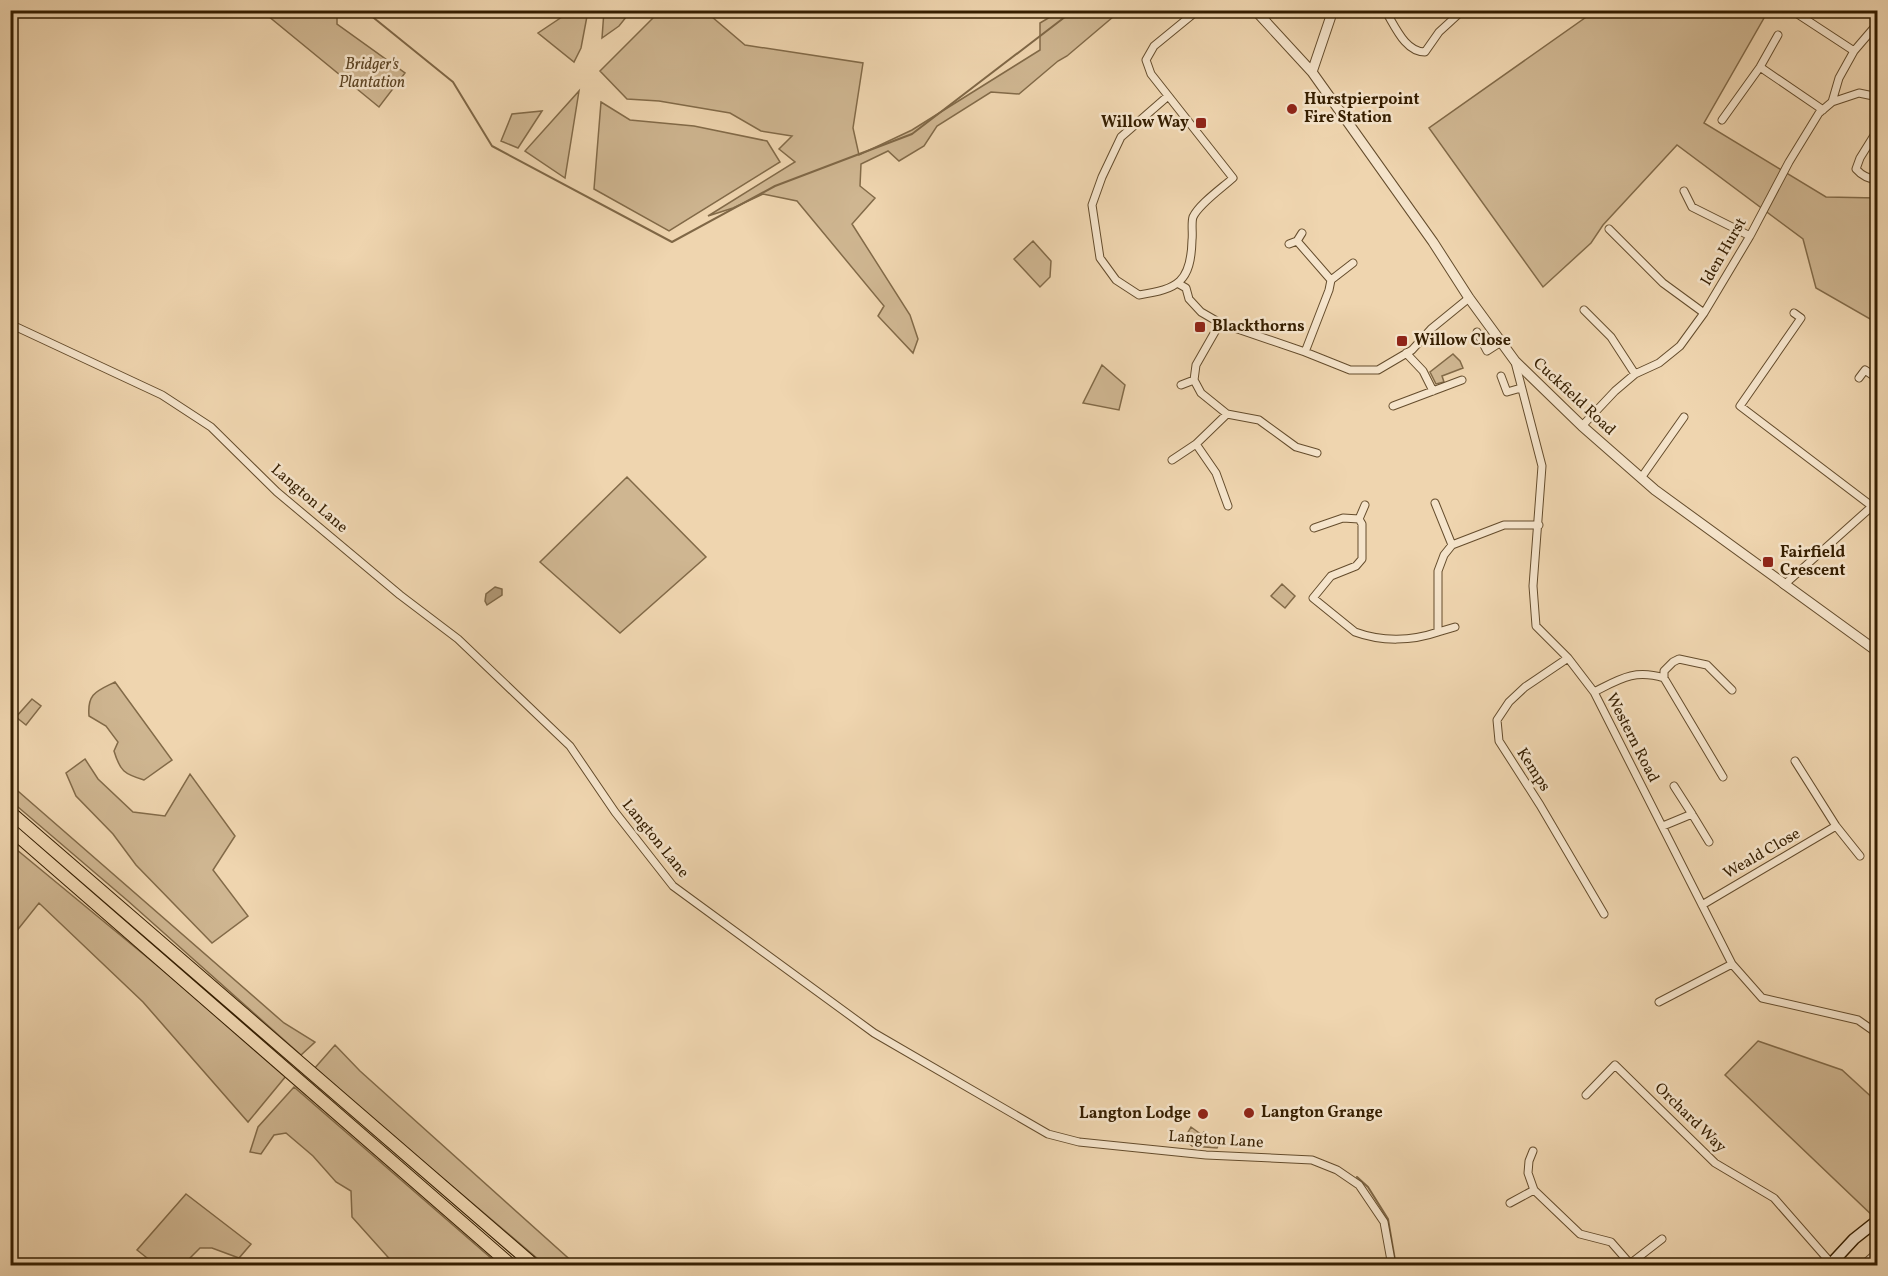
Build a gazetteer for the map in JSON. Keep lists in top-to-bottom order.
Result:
{
  "streets": {
    "street": [
      "Iden Hurst",
      "Cuckfield Road",
      "Langton Lane",
      "Western Road",
      "Kemps",
      "Weald Close",
      "Orchard Way"
    ]
  },
  "crossings": [
    ["Iden Hurst", "Cuckfield Road"],
    ["Cuckfield Road", "Western Road"],
    ["Western Road", "Kemps"],
    ["Western Road", "Weald Close"]
  ],
  "parks": ["Bridger's Plantation"],
  "places": {
    "other": ["Hurstpierpoint Fire Station", "Langton Grange", "Langton Lodge"],
    "transit": [
      "Willow Way",
      "Blackthorns",
      "Willow Close",
      "Fairfield Crescent"
    ]
  }
}
